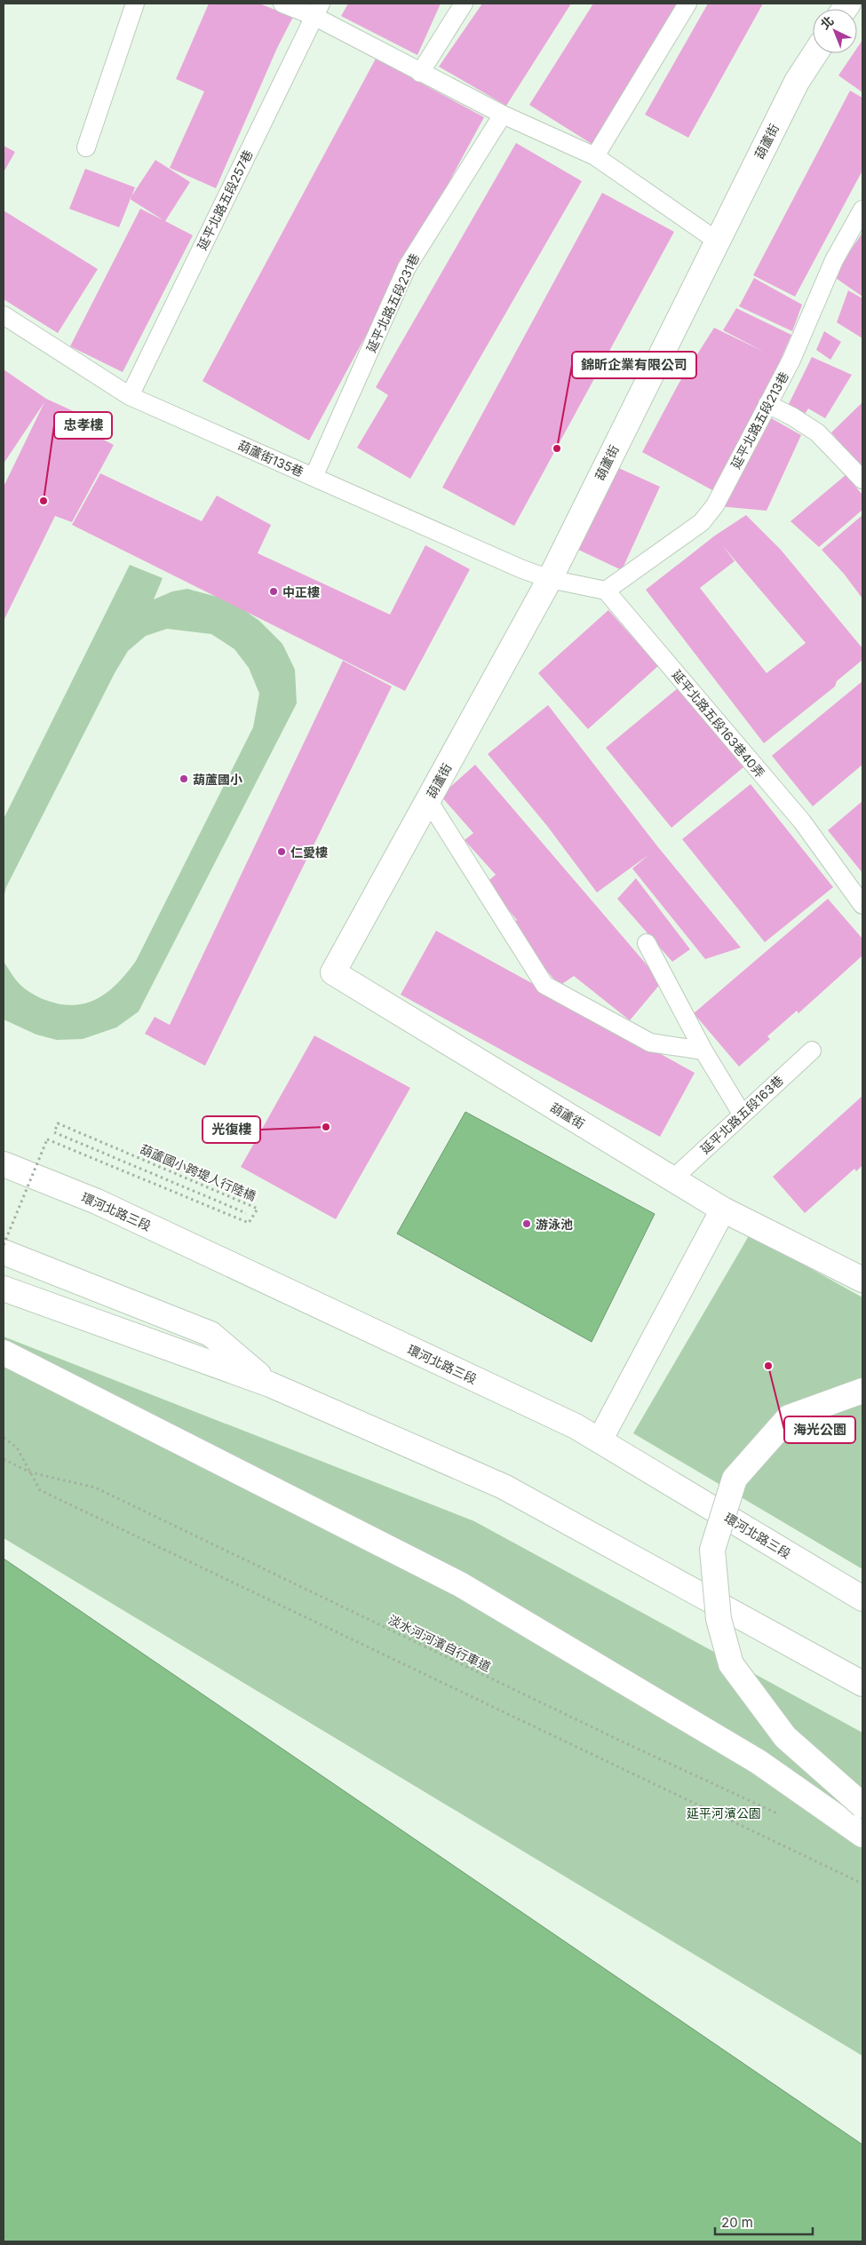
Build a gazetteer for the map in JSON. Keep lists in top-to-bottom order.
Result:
{
  "streets": {
    "main road": ["葫蘆街", "環河北路三段"],
    "lane": [
      "延平北路五段257巷",
      "延平北路五段231巷",
      "延平北路五段213巷",
      "葫蘆街135巷",
      "延平北路五段163巷40弄",
      "延平北路五段163巷"
    ],
    "path": ["葫蘆國小跨堤人行陸橋", "淡水河河濱自行車道"]
  },
  "crossings": [
    ["葫蘆街", "葫蘆街135巷"],
    ["葫蘆街", "延平北路五段163巷"],
    ["延平北路五段257巷", "葫蘆街135巷"],
    ["延平北路五段231巷", "葫蘆街135巷"],
    ["延平北路五段213巷", "延平北路五段163巷40弄"]
  ],
  "parks": ["延平河濱公園"],
  "places": [
    "錦昕企業有限公司",
    "忠孝樓",
    "中正樓",
    "葫蘆國小",
    "仁愛樓",
    "光復樓",
    "游泳池",
    "海光公園"
  ],
  "scale_bar": "20 m",
  "north": "top left"
}
